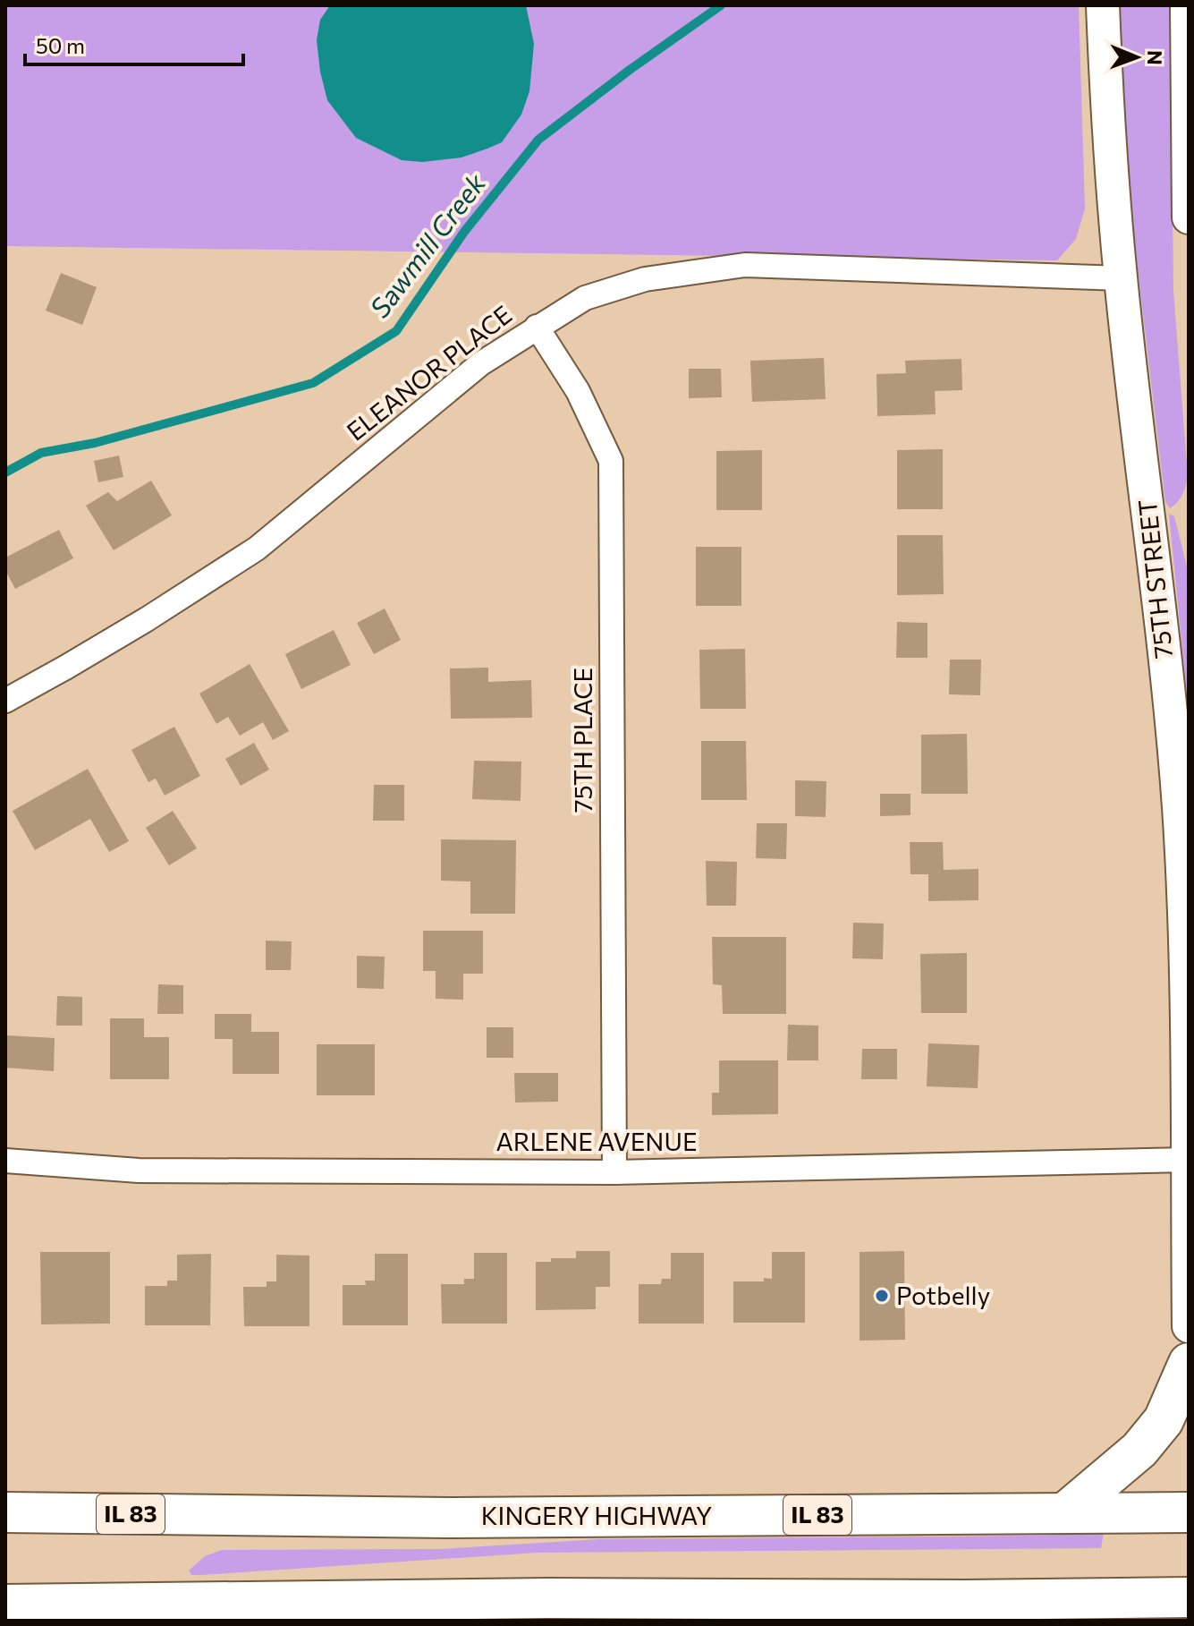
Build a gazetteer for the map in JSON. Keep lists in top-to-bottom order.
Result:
{
  "streets": {
    "highway": ["IL 83", "KINGERY HIGHWAY"],
    "main road": ["75TH STREET"],
    "street": ["ELEANOR PLACE", "75TH PLACE", "ARLENE AVENUE"]
  },
  "crossings": [
    ["ELEANOR PLACE", "75TH STREET"],
    ["ELEANOR PLACE", "75TH PLACE"],
    ["75TH STREET", "ARLENE AVENUE"],
    ["75TH PLACE", "ARLENE AVENUE"]
  ],
  "water": ["Sawmill Creek"],
  "places": ["Potbelly"],
  "scale_bar": "50 m",
  "north": "right"
}
